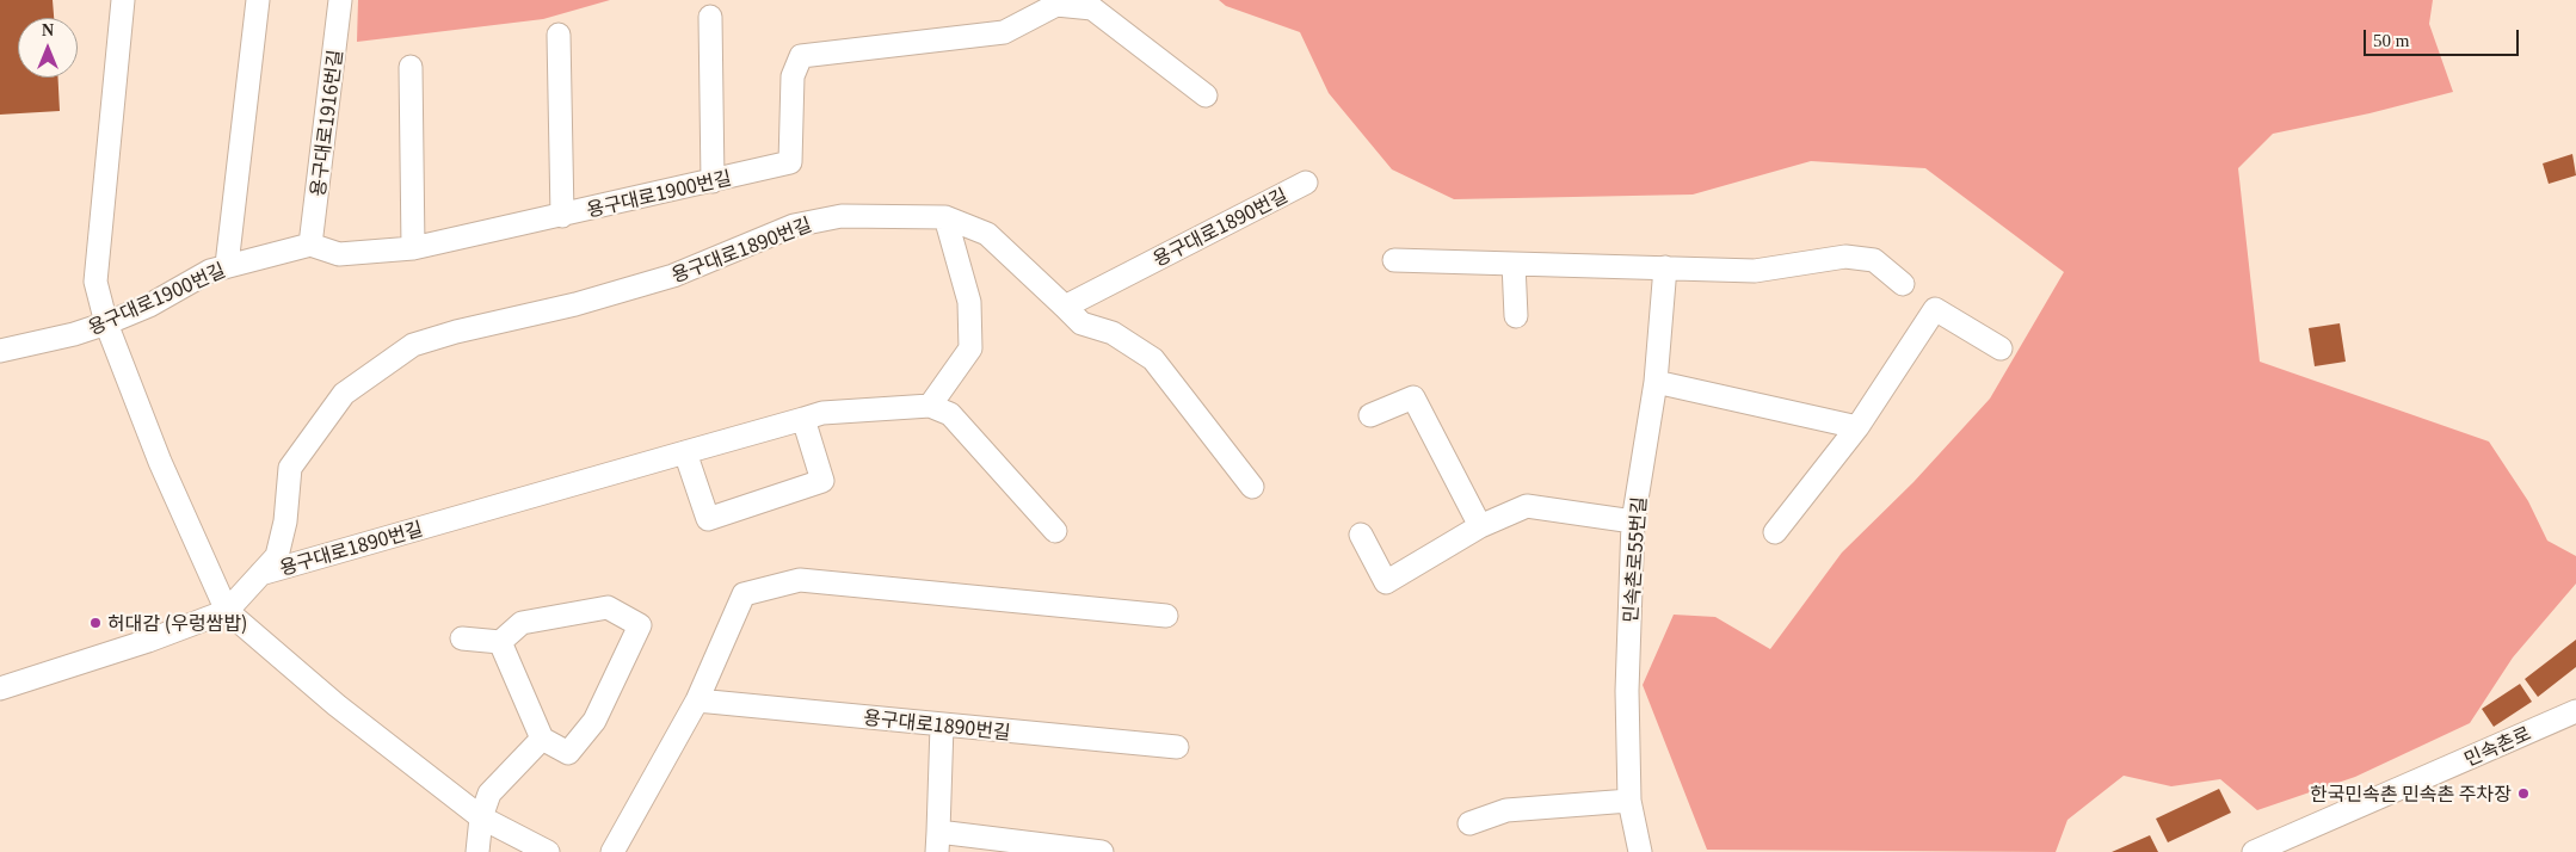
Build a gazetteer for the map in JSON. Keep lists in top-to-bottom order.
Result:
{
  "streets": {
    "street": [
      "용구대로1916번길",
      "용구대로1900번길",
      "용구대로1890번길",
      "민속촌로55번길",
      "민속촌로"
    ]
  },
  "crossings": [
    ["용구대로1916번길", "용구대로1900번길"]
  ],
  "places": ["허대감 (우렁쌈밥)", "한국민속촌 민속촌 주차장"],
  "scale_bar": "50 m",
  "north": "top"
}
